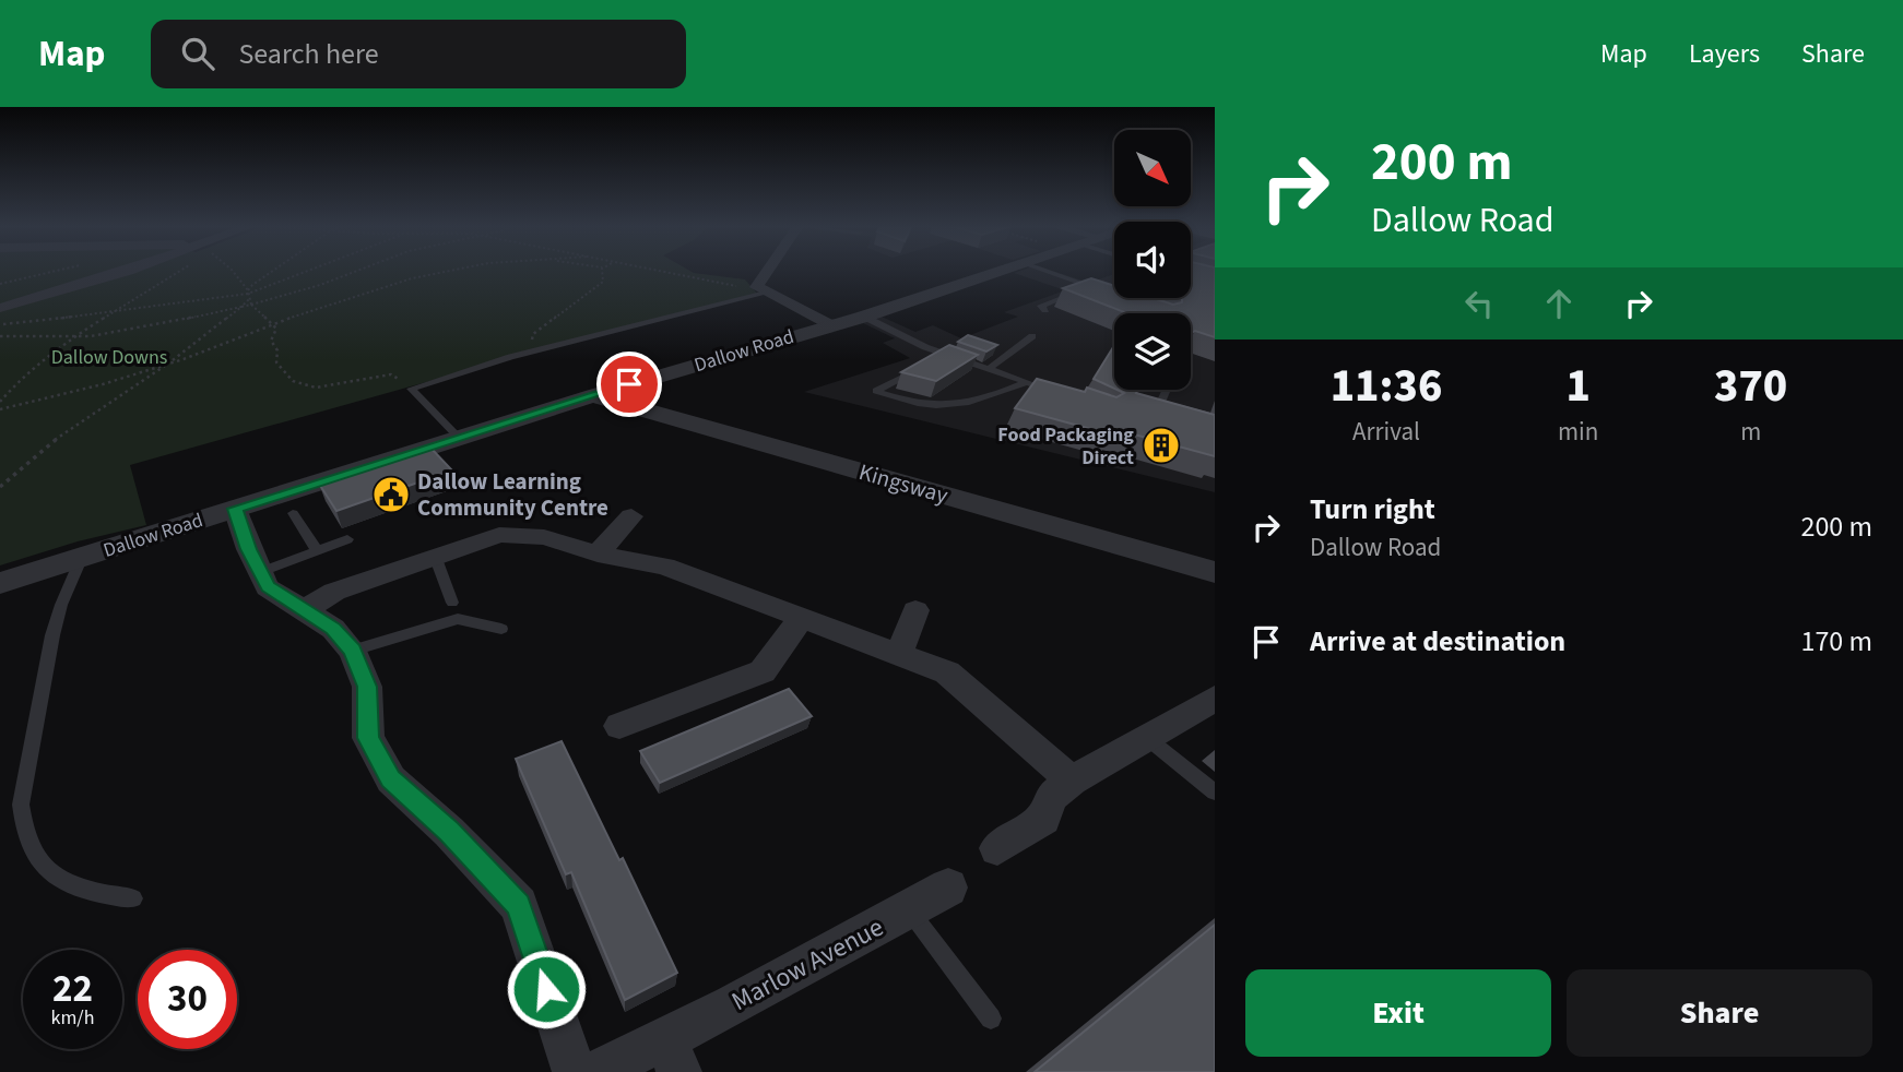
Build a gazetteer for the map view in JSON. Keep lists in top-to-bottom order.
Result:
{
  "streets": {
    "street": ["Dallow Road", "Kingsway", "Marlow Avenue"]
  },
  "crossings": [
    ["Dallow Road", "Kingsway"]
  ],
  "parks": ["Dallow Downs"],
  "places": {
    "building": ["Food Packaging Direct"],
    "public building": ["Dallow Learning Community Centre"]
  },
  "north": "bottom right",
  "page": {
    "header": "Map",
    "search": "Search here",
    "nav": ["Map", "Layers", "Share"],
    "turn": ["200 m", "Dallow Road"],
    "eta": [
      "11:36",
      "Arrival",
      "1",
      "min",
      "370",
      "m"
    ],
    "list": [
      {
        "name": "Turn right",
        "note": "Dallow Road",
        "value": "200 m"
      },
      {
        "name": "Arrive at destination",
        "value": "170 m"
      }
    ],
    "speed": "22 km/h",
    "limit": "30",
    "buttons": ["Exit", "Share"]
  }
}
